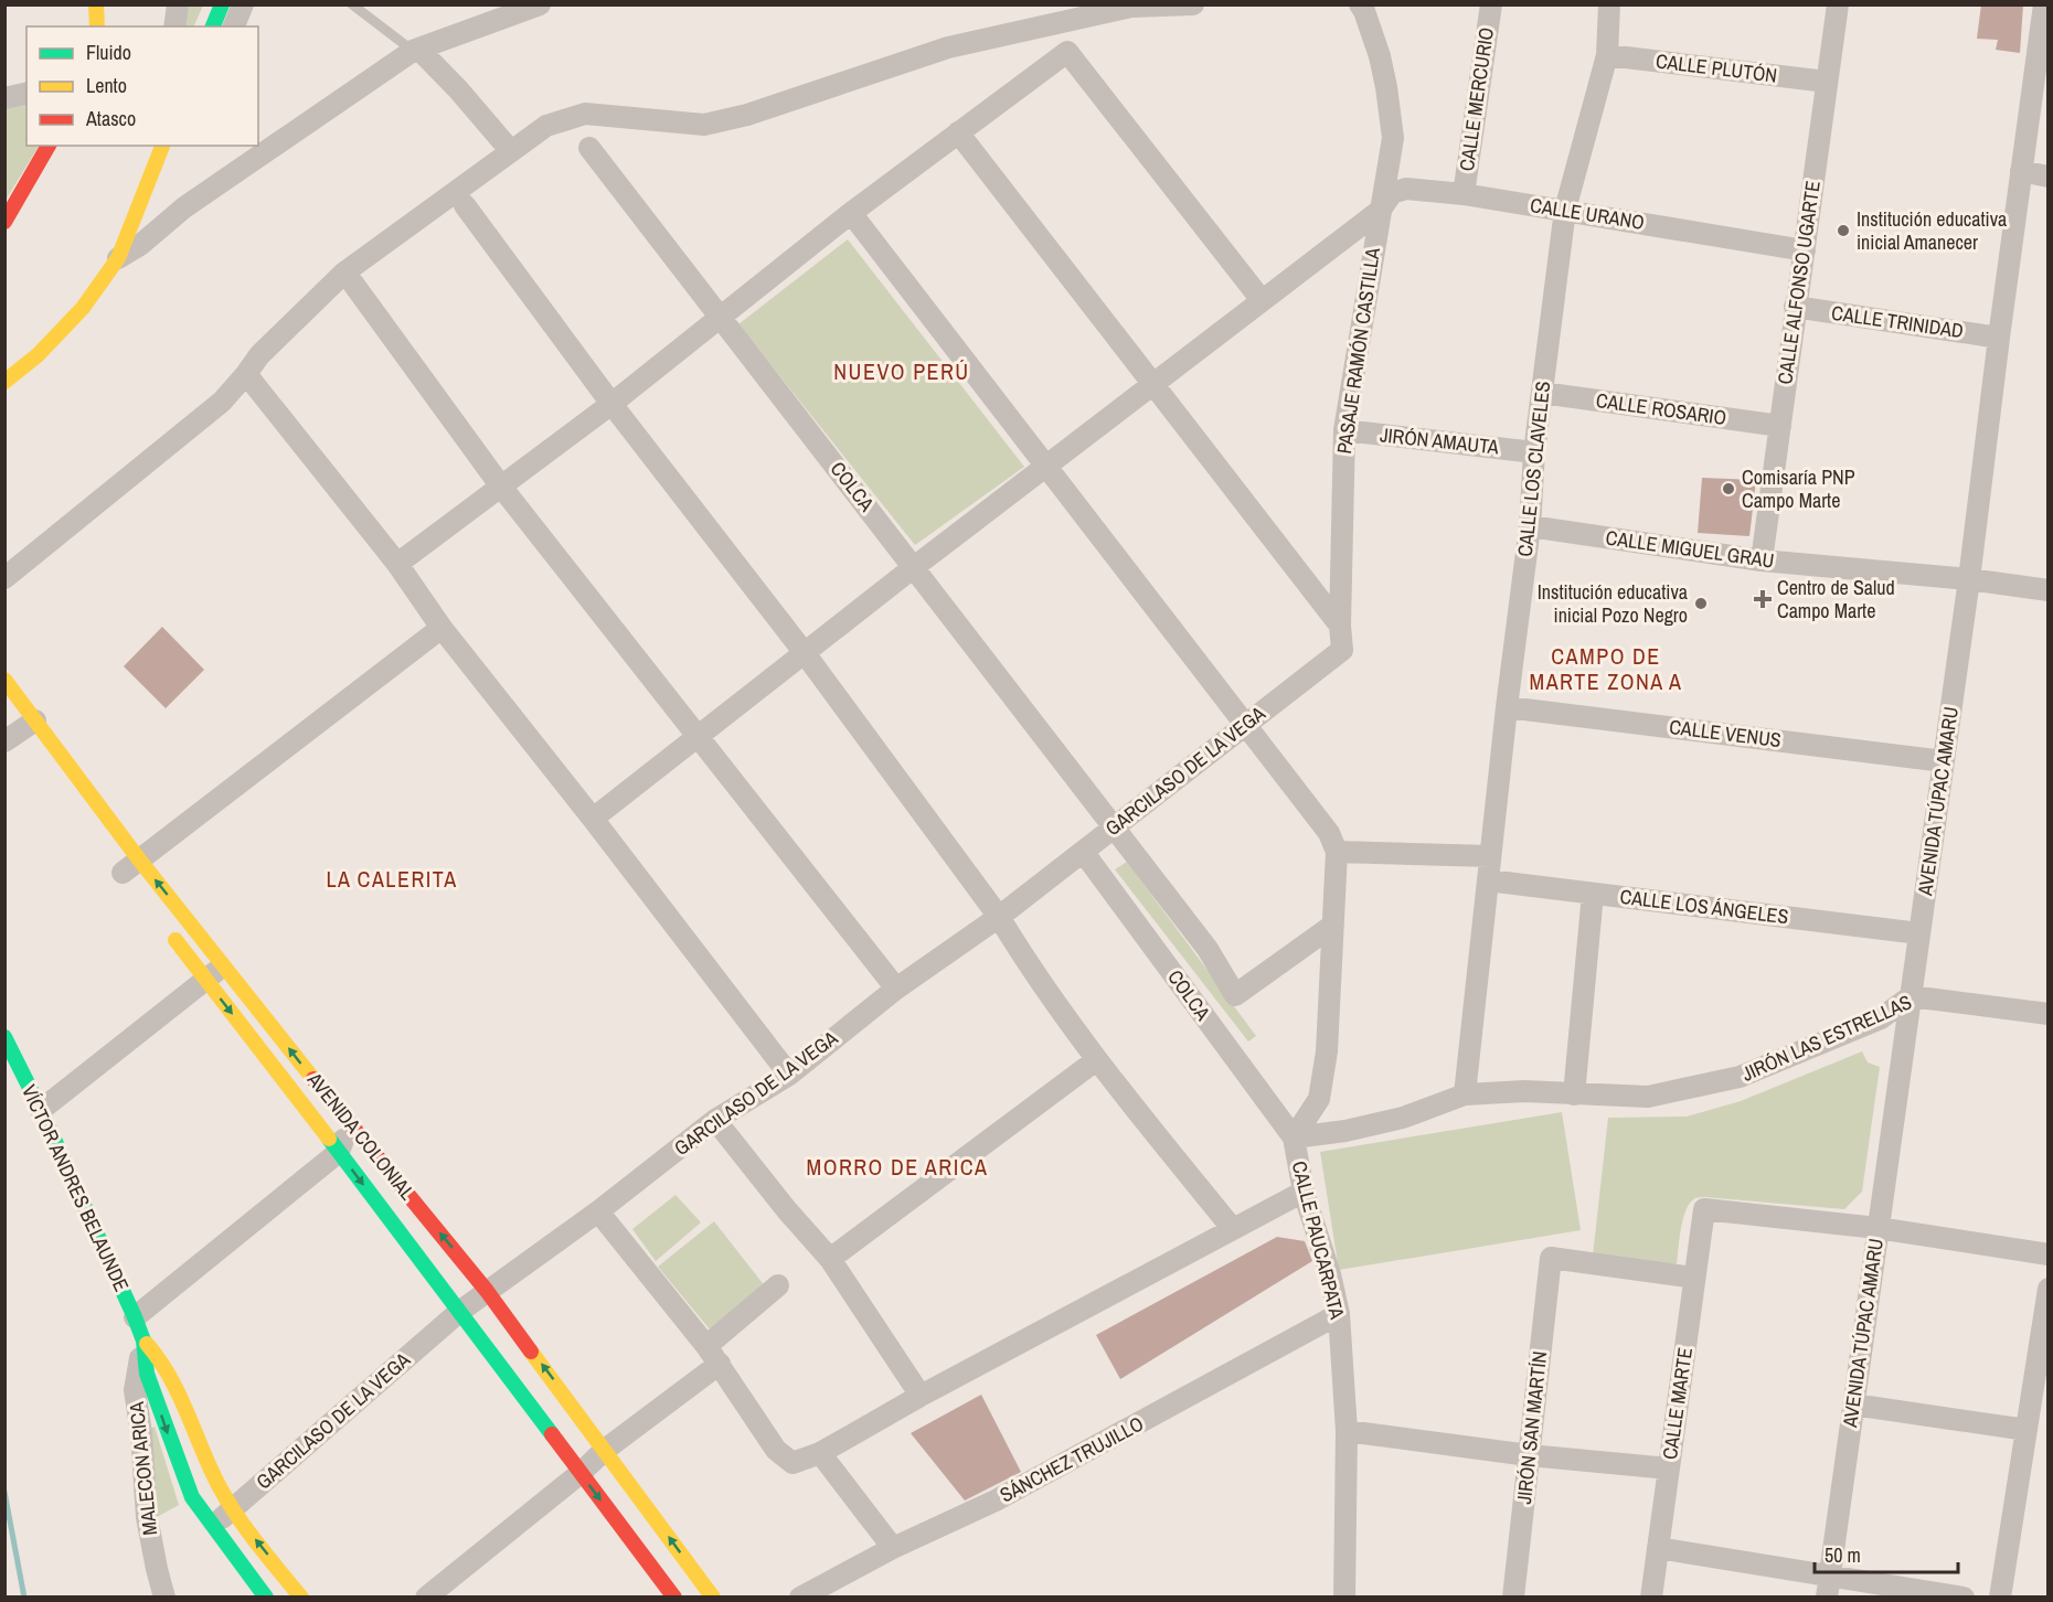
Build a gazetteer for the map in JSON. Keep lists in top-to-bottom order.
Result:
{
  "streets": {
    "main road": ["AVENIDA COLONIAL", "VÍCTOR ANDRES BELAUNDE"],
    "street": [
      "CALLE PLUTÓN",
      "CALLE MERCURIO",
      "CALLE URANO",
      "CALLE ALFONSO UGARTE",
      "CALLE TRINIDAD",
      "PASAJE RAMÓN CASTILLA",
      "CALLE ROSARIO",
      "JIRÓN AMAUTA",
      "CALLE LOS CLAVELES",
      "COLCA",
      "CALLE MIGUEL GRAU",
      "CALLE VENUS",
      "GARCILASO DE LA VEGA",
      "AVENIDA TÚPAC AMARU",
      "CALLE LOS ÁNGELES",
      "JIRÓN LAS ESTRELLAS",
      "CALLE PAUCARPATA",
      "CALLE MARTE",
      "JIRÓN SAN MARTÍN",
      "SÁNCHEZ TRUJILLO",
      "MALECON ARICA"
    ]
  },
  "crossings": [
    ["CALLE PLUTÓN", "CALLE ALFONSO UGARTE"],
    ["CALLE PLUTÓN", "CALLE LOS CLAVELES"],
    ["CALLE MERCURIO", "CALLE URANO"],
    ["CALLE URANO", "CALLE ALFONSO UGARTE"],
    ["CALLE URANO", "PASAJE RAMÓN CASTILLA"],
    ["CALLE URANO", "CALLE LOS CLAVELES"],
    ["CALLE URANO", "COLCA"],
    ["CALLE ALFONSO UGARTE", "CALLE TRINIDAD"],
    ["CALLE ALFONSO UGARTE", "CALLE ROSARIO"],
    ["CALLE ALFONSO UGARTE", "CALLE MIGUEL GRAU"],
    ["CALLE TRINIDAD", "AVENIDA TÚPAC AMARU"],
    ["PASAJE RAMÓN CASTILLA", "JIRÓN AMAUTA"],
    ["PASAJE RAMÓN CASTILLA", "GARCILASO DE LA VEGA"],
    ["CALLE ROSARIO", "CALLE LOS CLAVELES"],
    ["JIRÓN AMAUTA", "CALLE LOS CLAVELES"],
    ["CALLE LOS CLAVELES", "CALLE MIGUEL GRAU"],
    ["CALLE LOS CLAVELES", "CALLE VENUS"],
    ["CALLE LOS CLAVELES", "CALLE LOS ÁNGELES"],
    ["CALLE LOS CLAVELES", "JIRÓN LAS ESTRELLAS"],
    ["COLCA", "GARCILASO DE LA VEGA"],
    ["COLCA", "JIRÓN LAS ESTRELLAS"],
    ["COLCA", "CALLE PAUCARPATA"],
    ["CALLE MIGUEL GRAU", "AVENIDA TÚPAC AMARU"],
    ["CALLE VENUS", "AVENIDA TÚPAC AMARU"],
    ["GARCILASO DE LA VEGA", "AVENIDA COLONIAL"],
    ["GARCILASO DE LA VEGA", "VÍCTOR ANDRES BELAUNDE"],
    ["AVENIDA TÚPAC AMARU", "CALLE LOS ÁNGELES"],
    ["AVENIDA TÚPAC AMARU", "JIRÓN LAS ESTRELLAS"],
    ["AVENIDA TÚPAC AMARU", "CALLE MARTE"],
    ["JIRÓN LAS ESTRELLAS", "CALLE PAUCARPATA"],
    ["VÍCTOR ANDRES BELAUNDE", "MALECON ARICA"],
    ["CALLE PAUCARPATA", "SÁNCHEZ TRUJILLO"],
    ["CALLE MARTE", "JIRÓN SAN MARTÍN"]
  ],
  "districts": [
    "NUEVO PERÚ",
    "CAMPO DE MARTE ZONA A",
    "LA CALERITA",
    "MORRO DE ARICA"
  ],
  "places": {
    "other": ["Institución educativa inicial Amanecer", "Comisaría PNP Campo Marte", "Institución educativa inicial Pozo Negro"],
    "health": ["Centro de Salud Campo Marte"]
  },
  "legend": ["Fluido", "Lento", "Atasco"],
  "scale_bar": "50 m"
}
